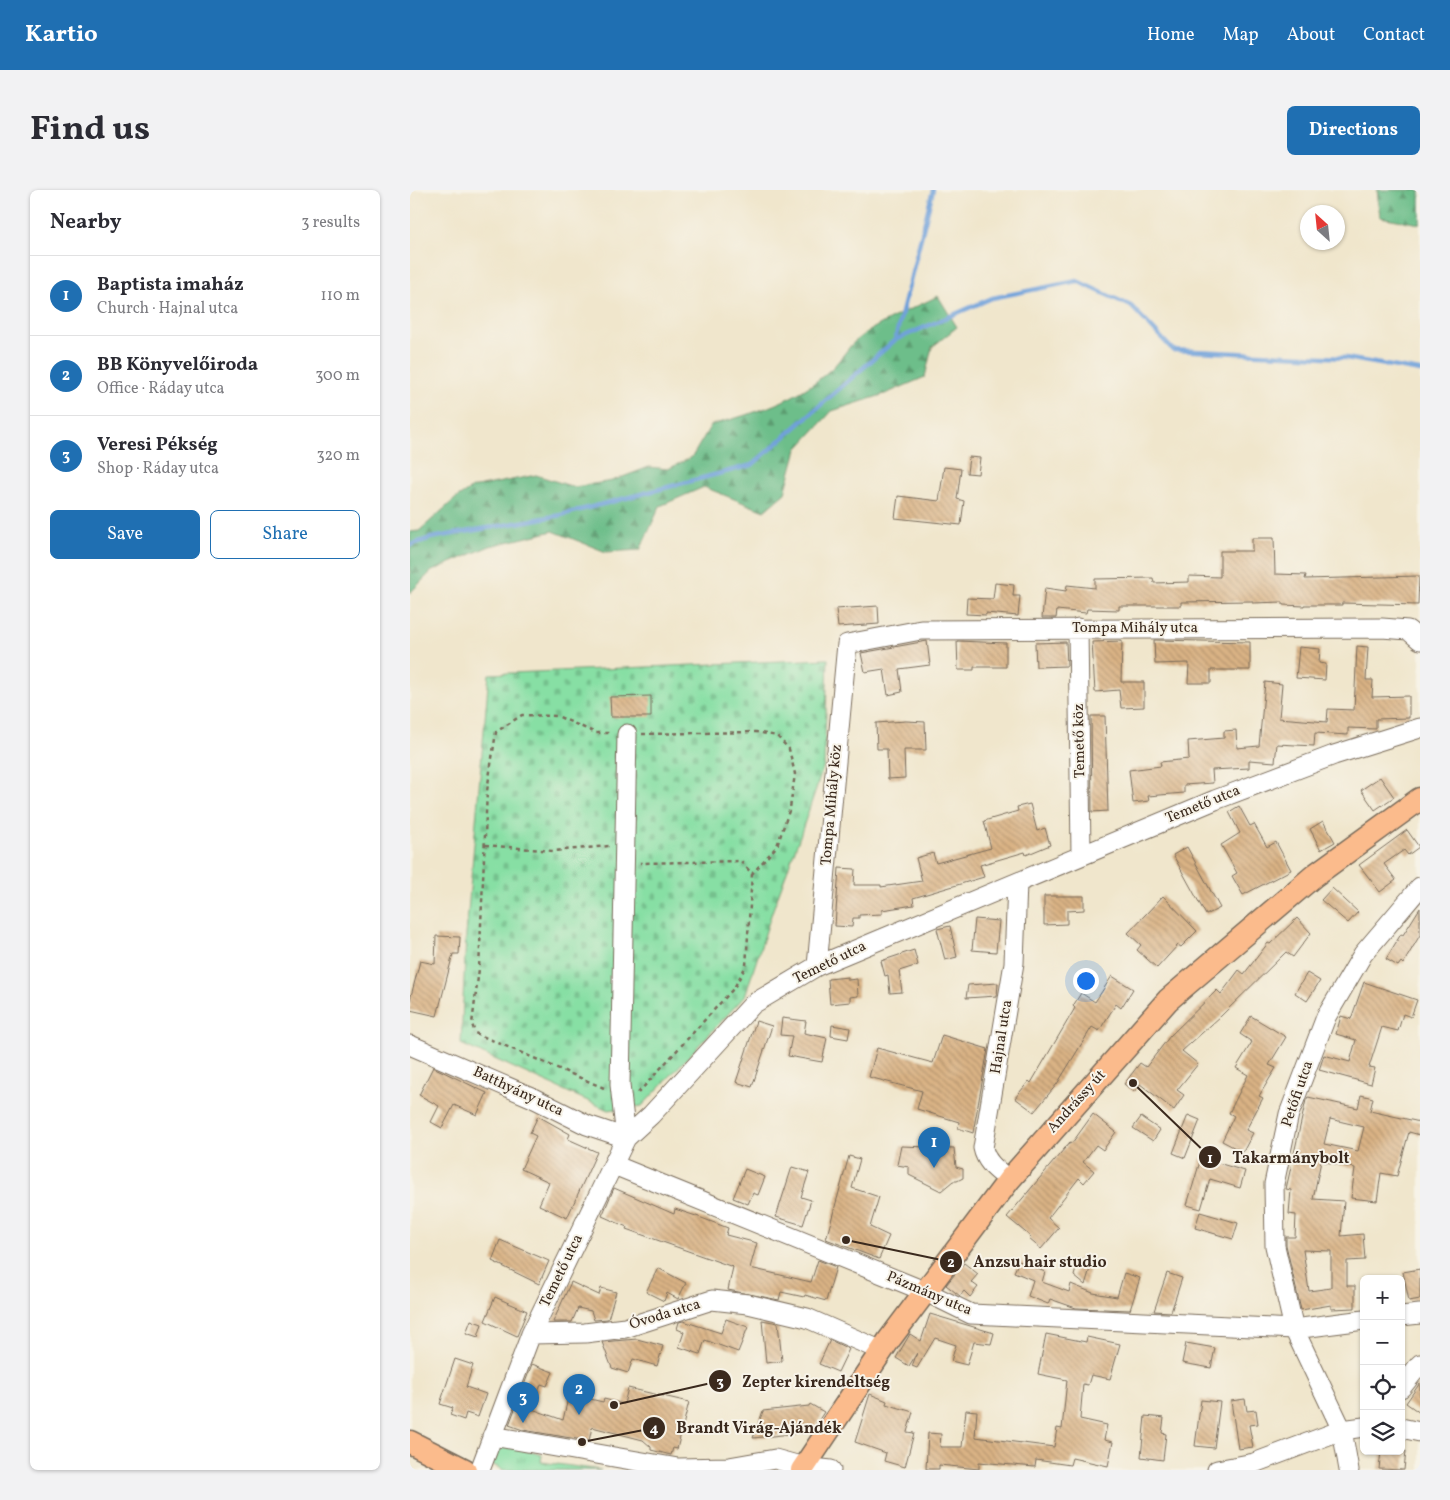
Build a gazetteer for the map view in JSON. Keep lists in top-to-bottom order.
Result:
{
  "streets": {
    "main road": ["Andrássy út"],
    "street": [
      "Tompa Mihály utca",
      "Temető köz",
      "Tompa Mihály köz",
      "Temető utca",
      "Hajnal utca",
      "Batthyány utca",
      "Petőfi utca",
      "Pázmány utca",
      "Óvoda utca"
    ]
  },
  "crossings": [
    ["Tompa Mihály utca", "Temető köz"],
    ["Tompa Mihály utca", "Tompa Mihály köz"],
    ["Temető köz", "Temető utca"],
    ["Tompa Mihály köz", "Temető utca"],
    ["Temető utca", "Hajnal utca"],
    ["Temető utca", "Batthyány utca"],
    ["Temető utca", "Pázmány utca"],
    ["Temető utca", "Óvoda utca"],
    ["Hajnal utca", "Andrássy út"],
    ["Petőfi utca", "Pázmány utca"],
    ["Andrássy út", "Pázmány utca"],
    ["Andrássy út", "Óvoda utca"]
  ],
  "places": [
    "Takarmánybolt",
    "Anzsu hair studio",
    "Zepter kirendeltség",
    "Brandt Virág-Ajándék"
  ],
  "north": "top left",
  "page": {
    "header": "Kartio",
    "nav": [
      "Home",
      "Map",
      "About",
      "Contact"
    ],
    "title": "Find us",
    "buttons": [
      "Directions",
      ["Save", "Share"]
    ],
    "heading": ["Nearby", "3 results"],
    "list": [
      {
        "mark": "1",
        "name": "Baptista imaház",
        "note": "Church · Hajnal utca",
        "value": "110 m"
      },
      {
        "mark": "2",
        "name": "BB Könyvelőiroda",
        "note": "Office · Ráday utca",
        "value": "300 m"
      },
      {
        "mark": "3",
        "name": "Veresi Pékség",
        "note": "Shop · Ráday utca",
        "value": "320 m"
      }
    ],
    "pins": ["1", "2", "3"],
    "map_buttons": ["+", "−"]
  }
}
